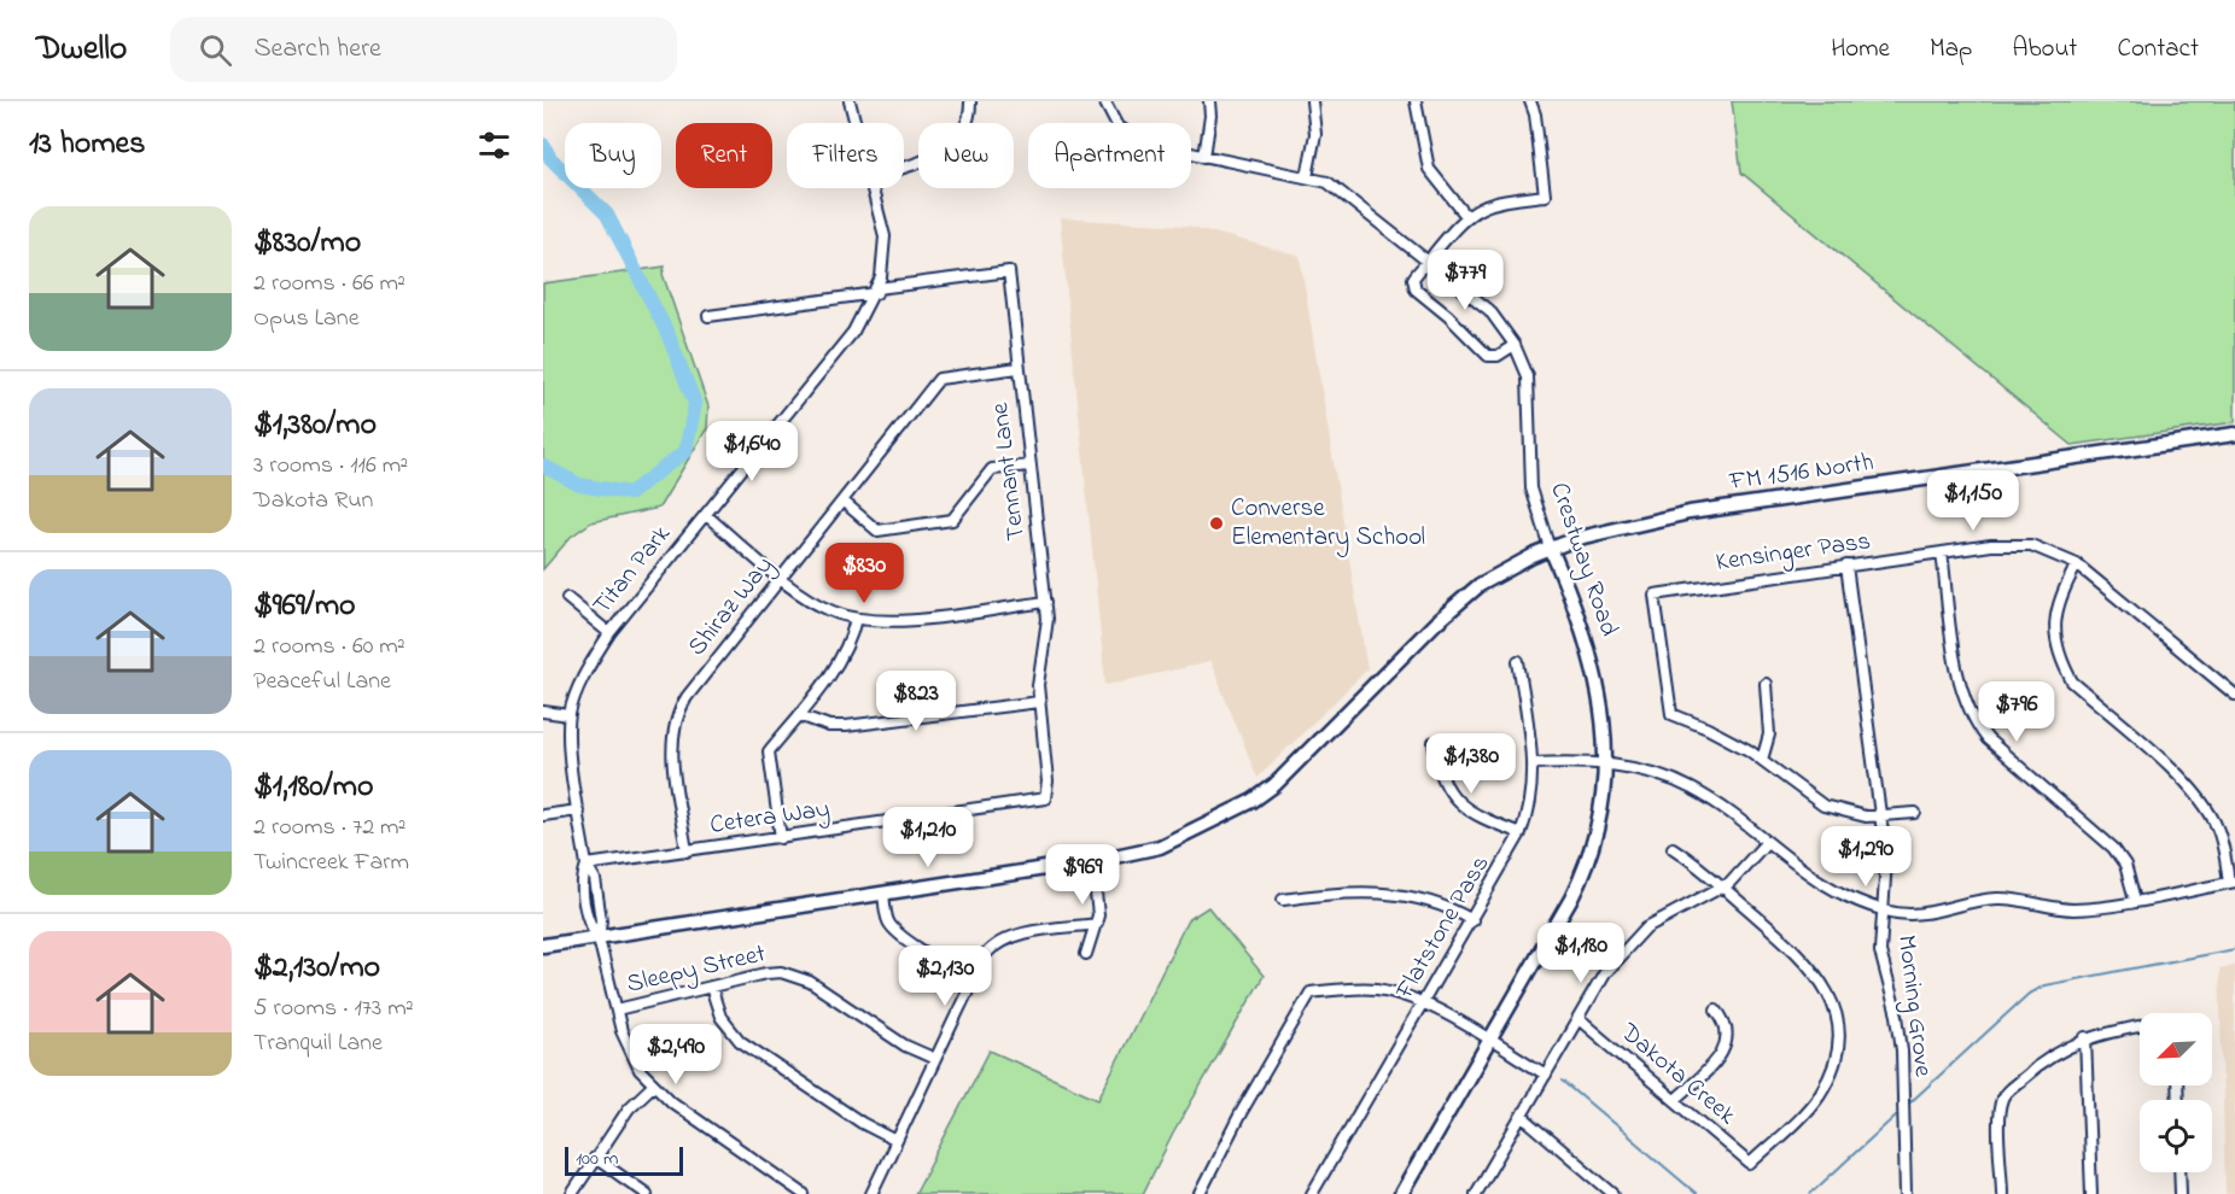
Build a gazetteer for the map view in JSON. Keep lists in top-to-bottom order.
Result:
{
  "streets": {
    "main road": ["FM 1516 North", "Crestway Road"],
    "street": [
      "Tennant Lane",
      "Kensinger Pass",
      "Titan Park",
      "Shiraz Way",
      "Cetera Way",
      "Flatstone Pass",
      "Sleepy Street",
      "Morning Grove",
      "Dakota Creek"
    ]
  },
  "crossings": [
    ["Tennant Lane", "Titan Park"],
    ["Tennant Lane", "Shiraz Way"],
    ["Tennant Lane", "Cetera Way"],
    ["FM 1516 North", "Crestway Road"],
    ["FM 1516 North", "Titan Park"],
    ["Kensinger Pass", "Morning Grove"],
    ["Titan Park", "Cetera Way"],
    ["Titan Park", "Sleepy Street"],
    ["Shiraz Way", "Cetera Way"]
  ],
  "places": ["Converse Elementary School"],
  "scale_bar": "100 m",
  "north": "bottom left",
  "page": {
    "header": "Dwello",
    "search": "Search here",
    "nav": [
      "Home",
      "Map",
      "About",
      "Contact"
    ],
    "heading": "13 homes",
    "chip": [
      "Buy",
      "Rent",
      "Filters",
      "New",
      "Apartment"
    ],
    "list": [
      {
        "name": "$830/mo",
        "note": "2 rooms · 66 m² · Opus Lane"
      },
      {
        "name": "$1,380/mo",
        "note": "3 rooms · 116 m² · Dakota Run"
      },
      {
        "name": "$969/mo",
        "note": "2 rooms · 60 m² · Peaceful Lane"
      },
      {
        "name": "$1,180/mo",
        "note": "2 rooms · 72 m² · Twincreek Farm"
      },
      {
        "name": "$2,130/mo",
        "note": "5 rooms · 173 m² · Tranquil Lane"
      }
    ],
    "price": [
      "$779",
      "$1,640",
      "$1,150",
      "$830",
      "$823",
      "$796",
      "$1,380",
      "$1,210",
      "$1,290",
      "$969",
      "$1,180",
      "$2,130",
      "$2,490"
    ],
    "scale": "100 m"
  }
}
